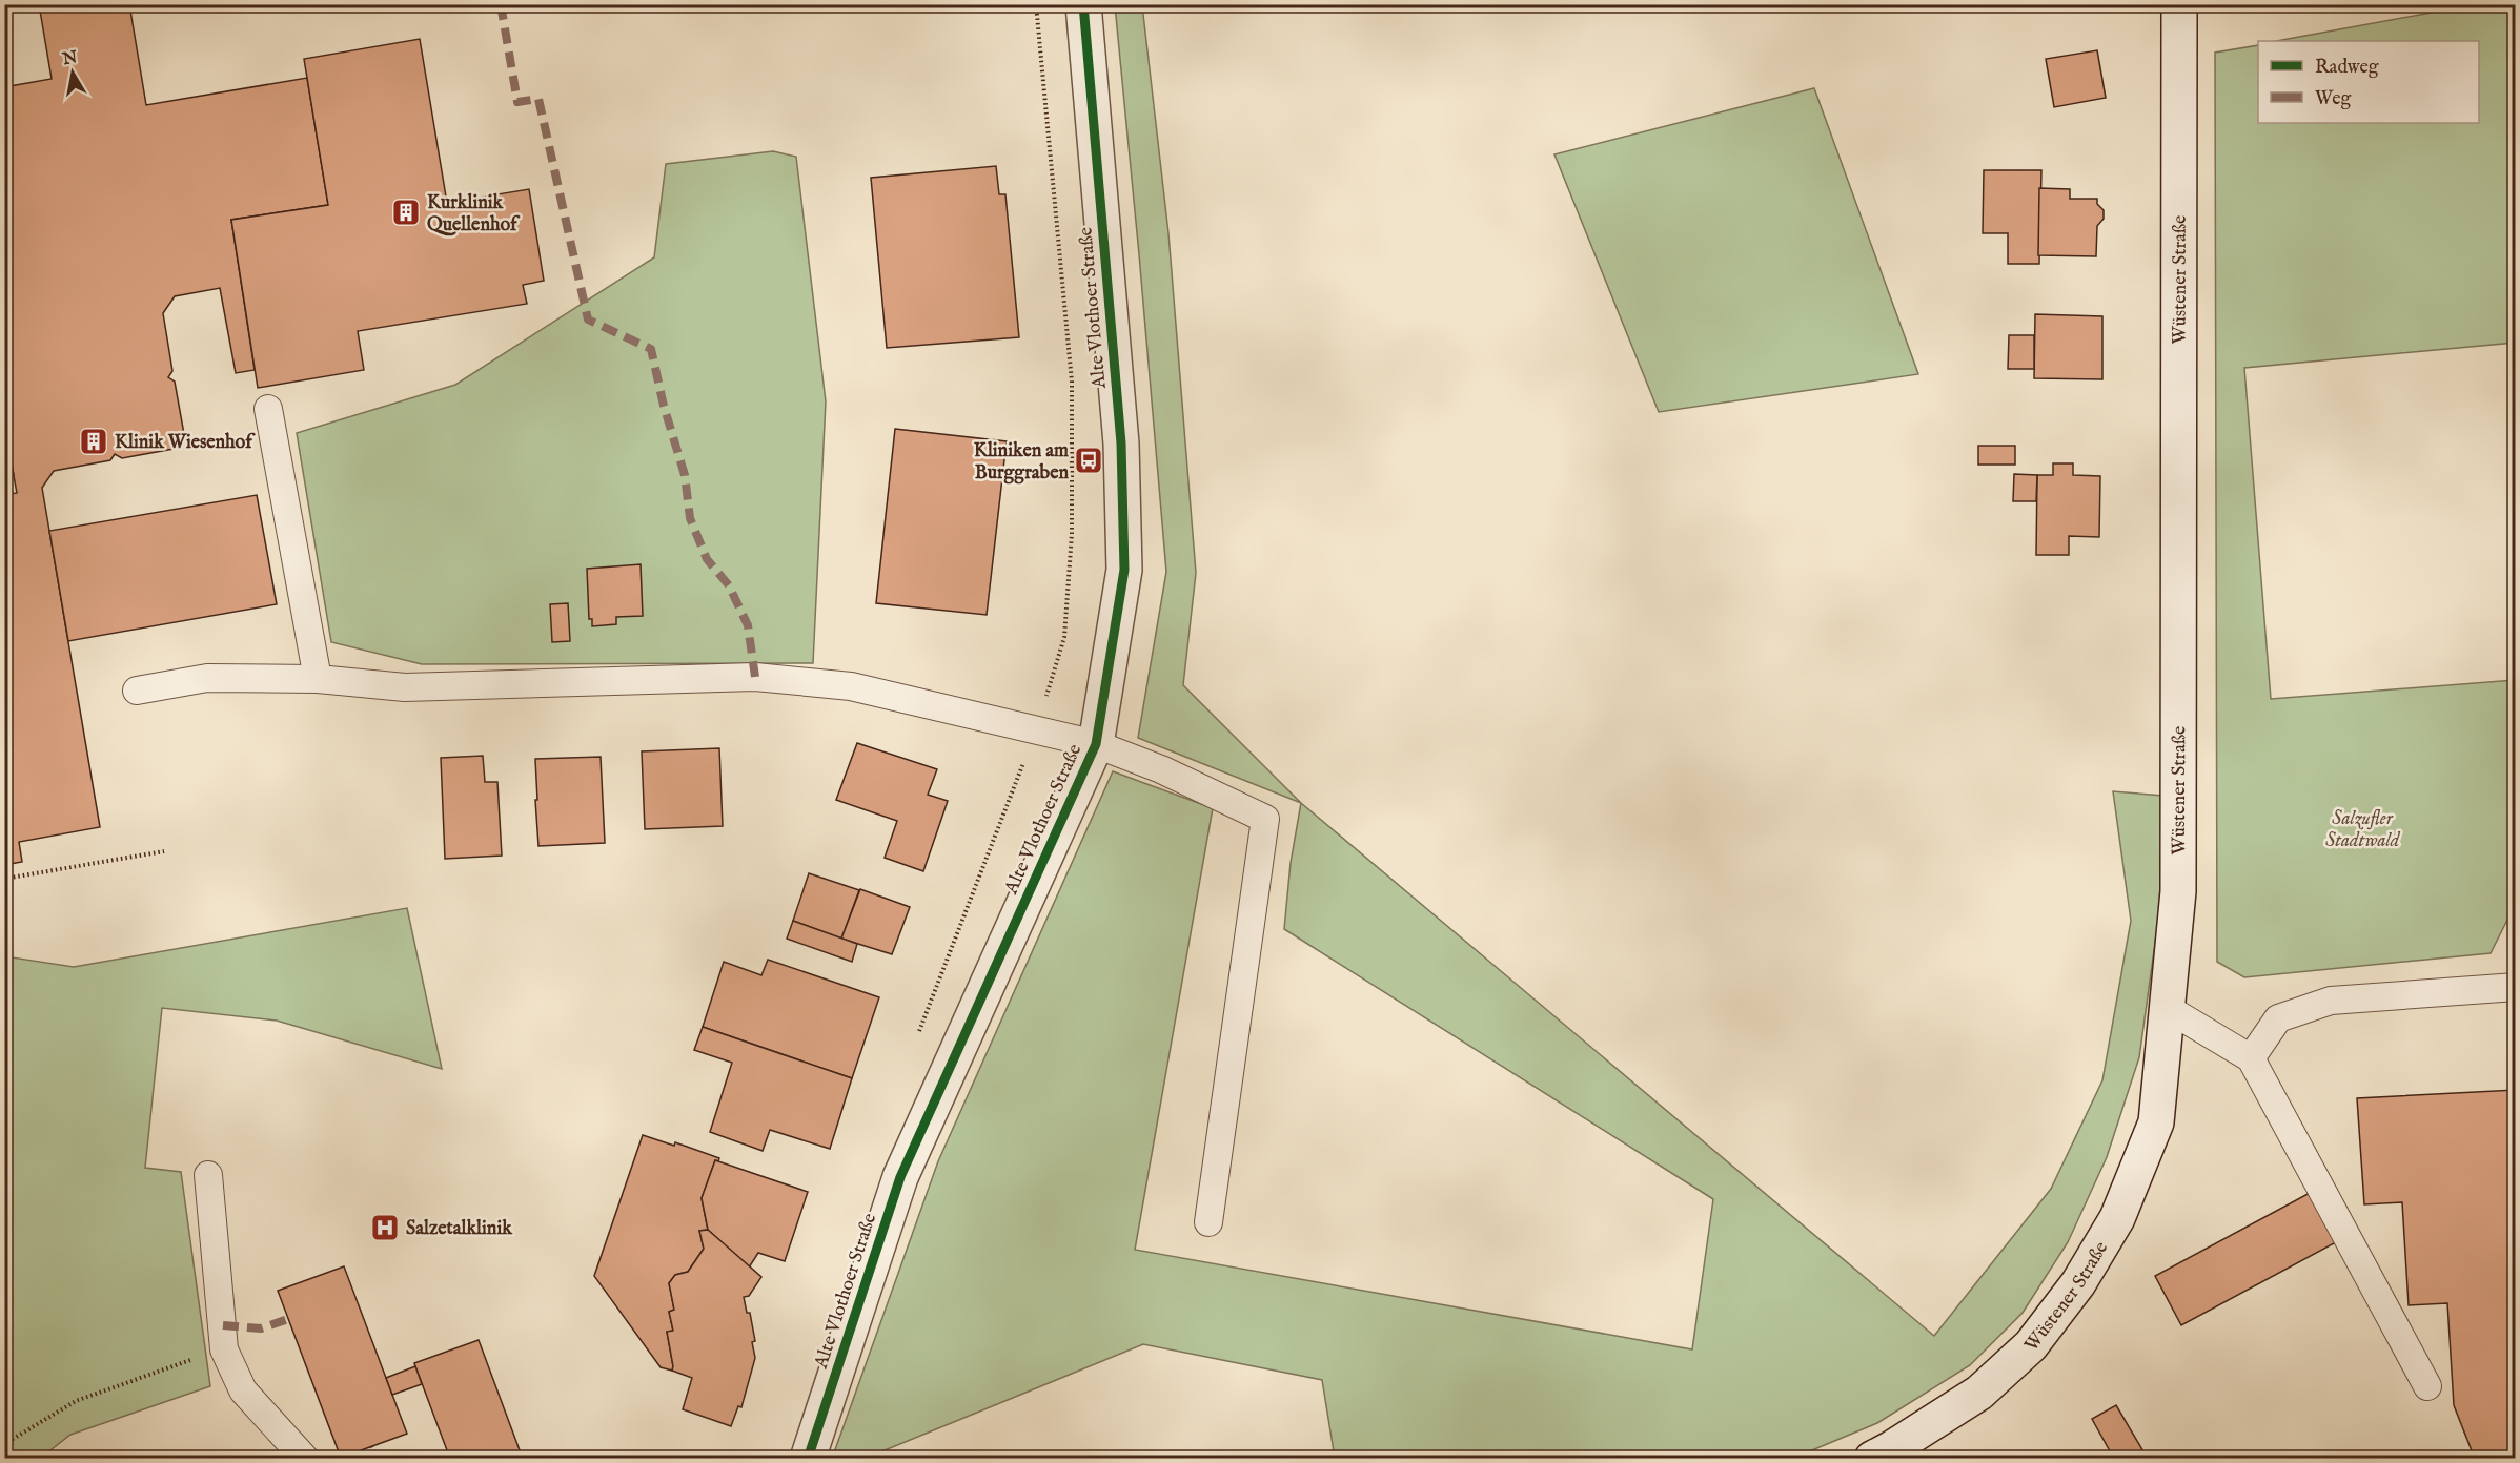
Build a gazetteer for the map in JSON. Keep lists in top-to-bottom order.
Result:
{
  "streets": {
    "main road": ["Wüstener Straße", "Alte Vlothoer Straße"]
  },
  "parks": ["Salzufler Stadtwald"],
  "places": {
    "building": ["Kurklinik Quellenhof", "Klinik Wiesenhof"],
    "bus stop": ["Kliniken am Burggraben"],
    "hospital": ["Salzetalklinik"]
  },
  "legend": ["Radweg", "Weg"],
  "north": "top"
}
